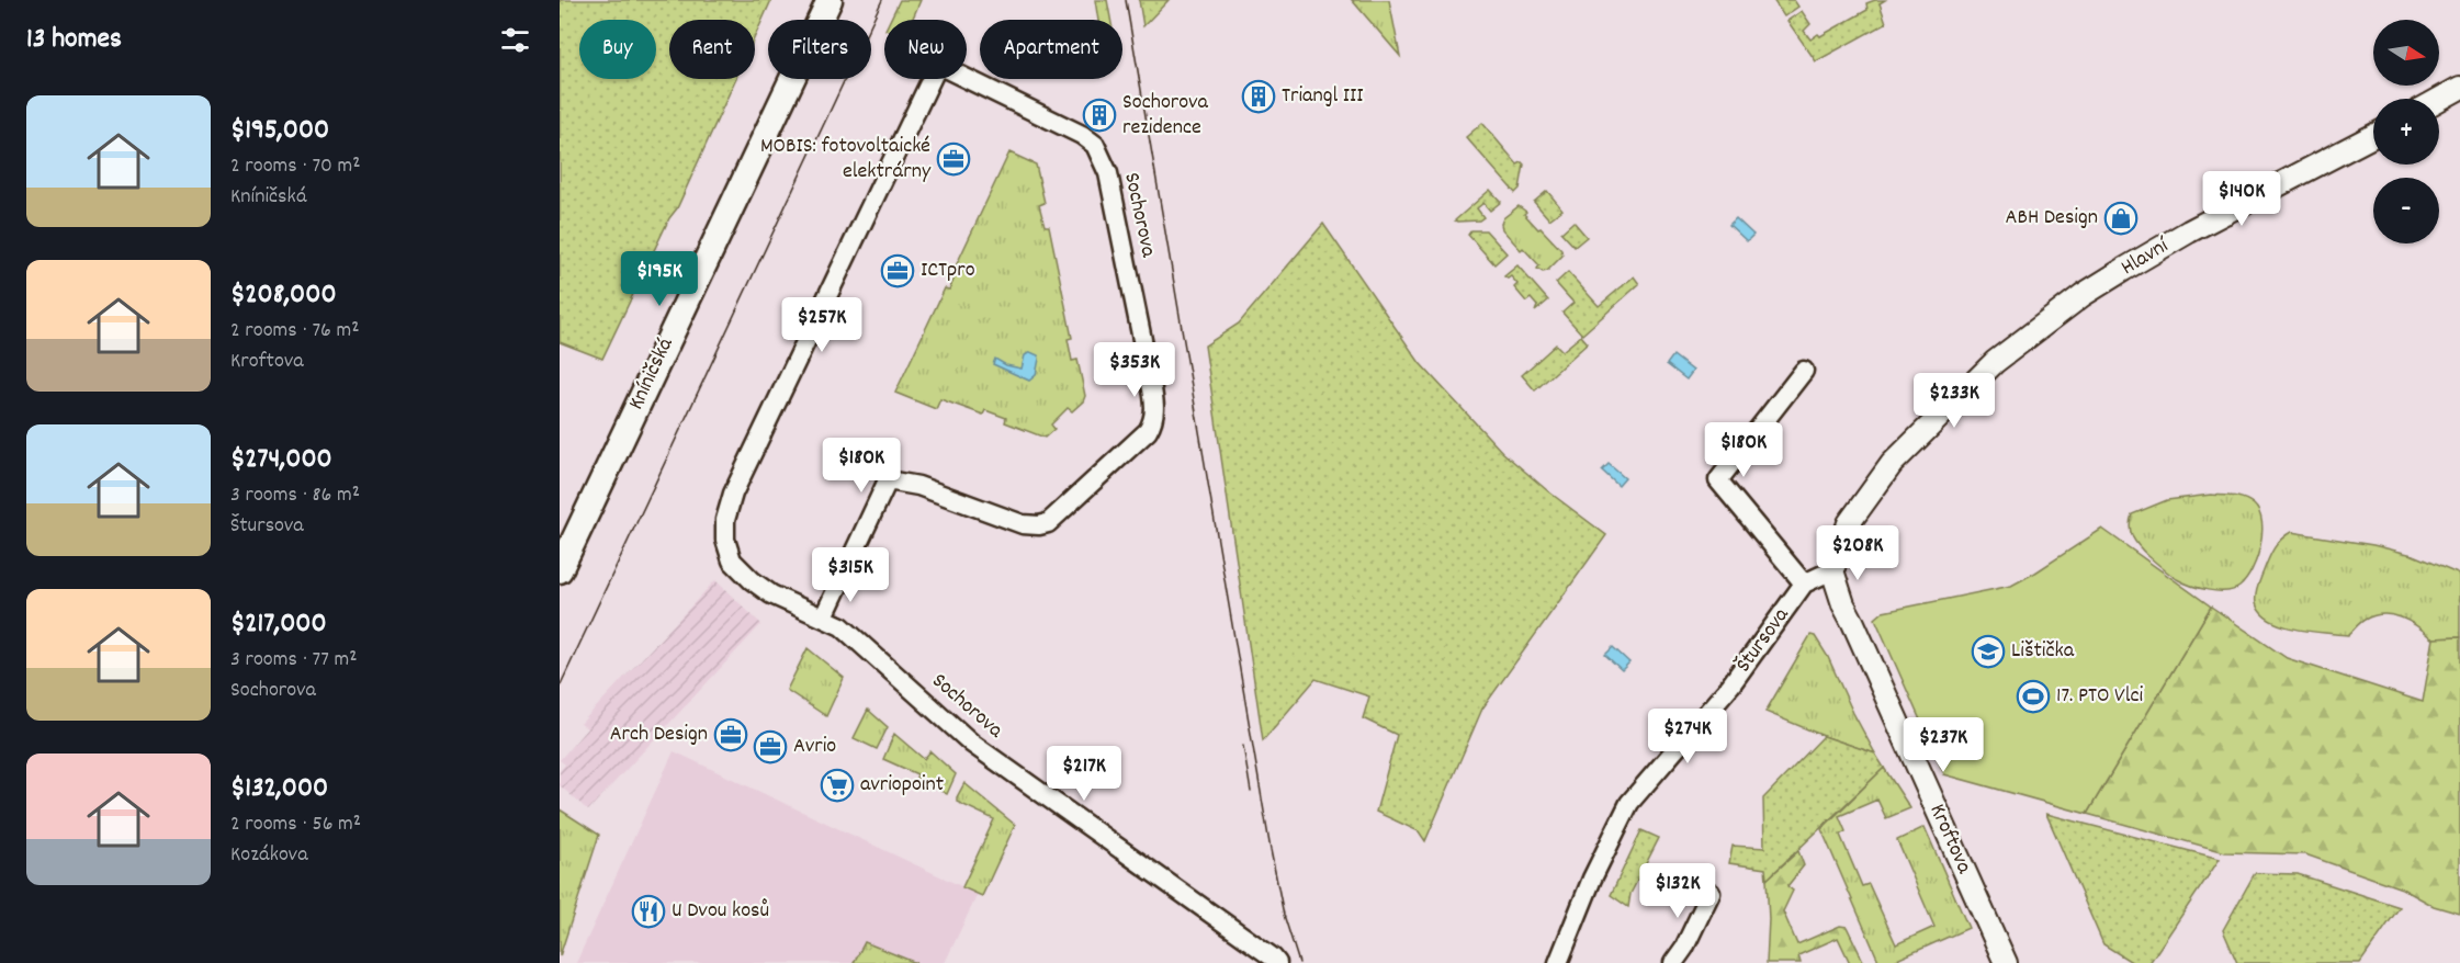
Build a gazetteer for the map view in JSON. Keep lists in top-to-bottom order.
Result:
{
  "streets": {
    "main road": ["Kníničská"],
    "street": [
      "Sochorova",
      "Hlavní",
      "Štursova",
      "Kroftova"
    ]
  },
  "crossings": [
    ["Hlavní", "Štursova"],
    ["Hlavní", "Kroftova"],
    ["Štursova", "Kroftova"]
  ],
  "places": {
    "building": ["Triangl III", "Sochorova rezidence"],
    "office": [
      "MOBIS: fotovoltaické elektrárny",
      "ICTpro",
      "Arch Design",
      "Avrio"
    ],
    "shop": ["ABH Design"],
    "school or university": ["Lištička"],
    "sports": ["17. PTO Vlci"],
    "supermarket": ["avriopoint"],
    "restaurant": ["U Dvou kosů"]
  },
  "north": "right",
  "page": {
    "heading": "13 homes",
    "map_buttons": ["+", "−"],
    "chip": [
      "Buy",
      "Rent",
      "Filters",
      "New",
      "Apartment"
    ],
    "list": [
      {
        "name": "$195,000",
        "note": "2 rooms · 70 m² · Kníničská"
      },
      {
        "name": "$208,000",
        "note": "2 rooms · 76 m² · Kroftova"
      },
      {
        "name": "$274,000",
        "note": "3 rooms · 86 m² · Štursova"
      },
      {
        "name": "$217,000",
        "note": "3 rooms · 77 m² · Sochorova"
      },
      {
        "name": "$132,000",
        "note": "2 rooms · 56 m² · Kozákova"
      }
    ],
    "price": [
      "$140K",
      "$195K",
      "$257K",
      "$353K",
      "$233K",
      "$180K",
      "$180K",
      "$208K",
      "$315K",
      "$274K",
      "$237K",
      "$217K",
      "$132K"
    ]
  }
}
